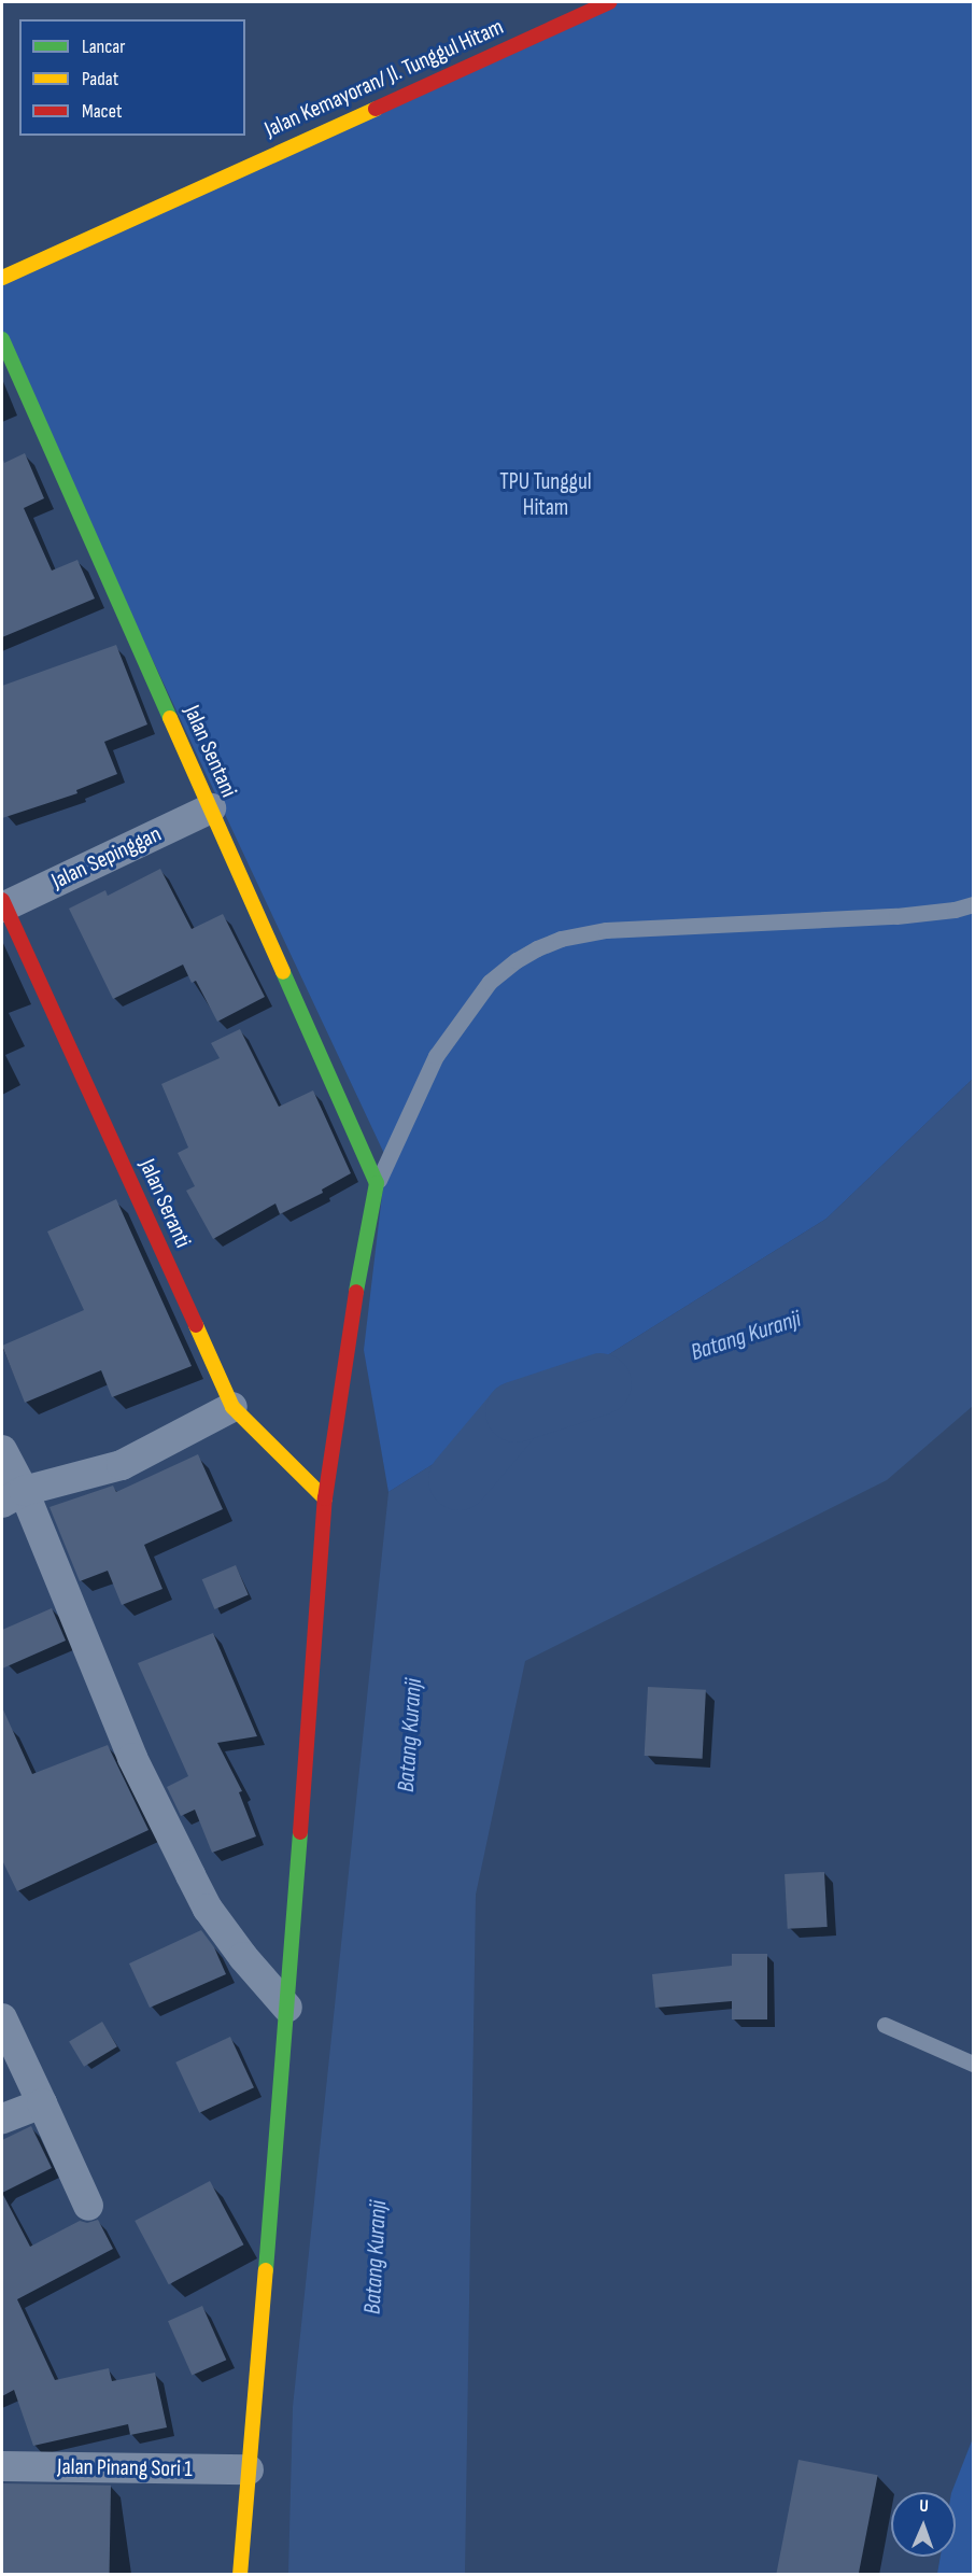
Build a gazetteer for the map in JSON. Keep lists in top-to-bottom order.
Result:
{
  "streets": {
    "street": [
      "Jalan Kemayoran/ Jl. Tunggul Hitam",
      "Jalan Sentani",
      "Jalan Sepinggan",
      "Jalan Seranti",
      "Jalan Pinang Sori 1"
    ]
  },
  "crossings": [
    ["Jalan Sentani", "Jalan Sepinggan"],
    ["Jalan Sepinggan", "Jalan Seranti"]
  ],
  "water": ["Batang Kuranji"],
  "parks": ["TPU Tunggul Hitam"],
  "legend": ["Lancar", "Padat", "Macet"],
  "north": "top"
}
